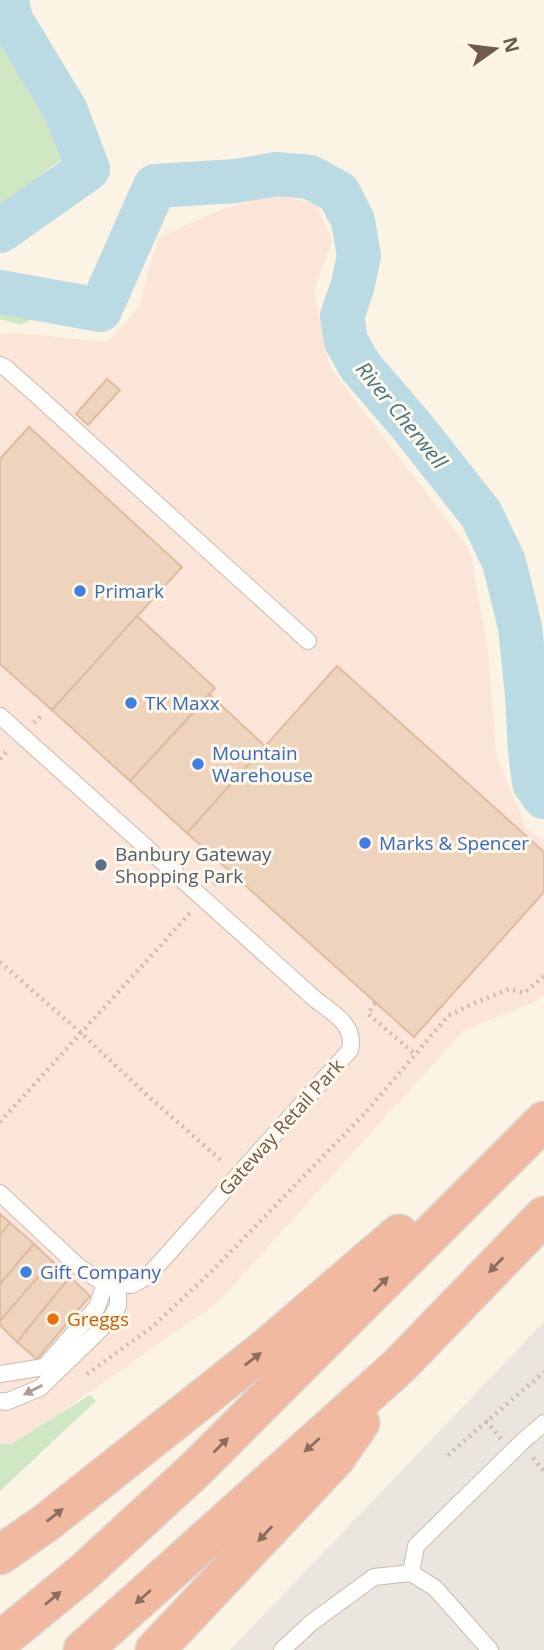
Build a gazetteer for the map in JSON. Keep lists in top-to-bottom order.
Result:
{
  "streets": {
    "lane": ["Gateway Retail Park"]
  },
  "water": ["River Cherwell"],
  "places": [
    "Primark",
    "TK Maxx",
    "Mountain Warehouse",
    "Marks & Spencer",
    "Banbury Gateway Shopping Park",
    "Gift Company",
    "Greggs"
  ],
  "north": "right"
}
